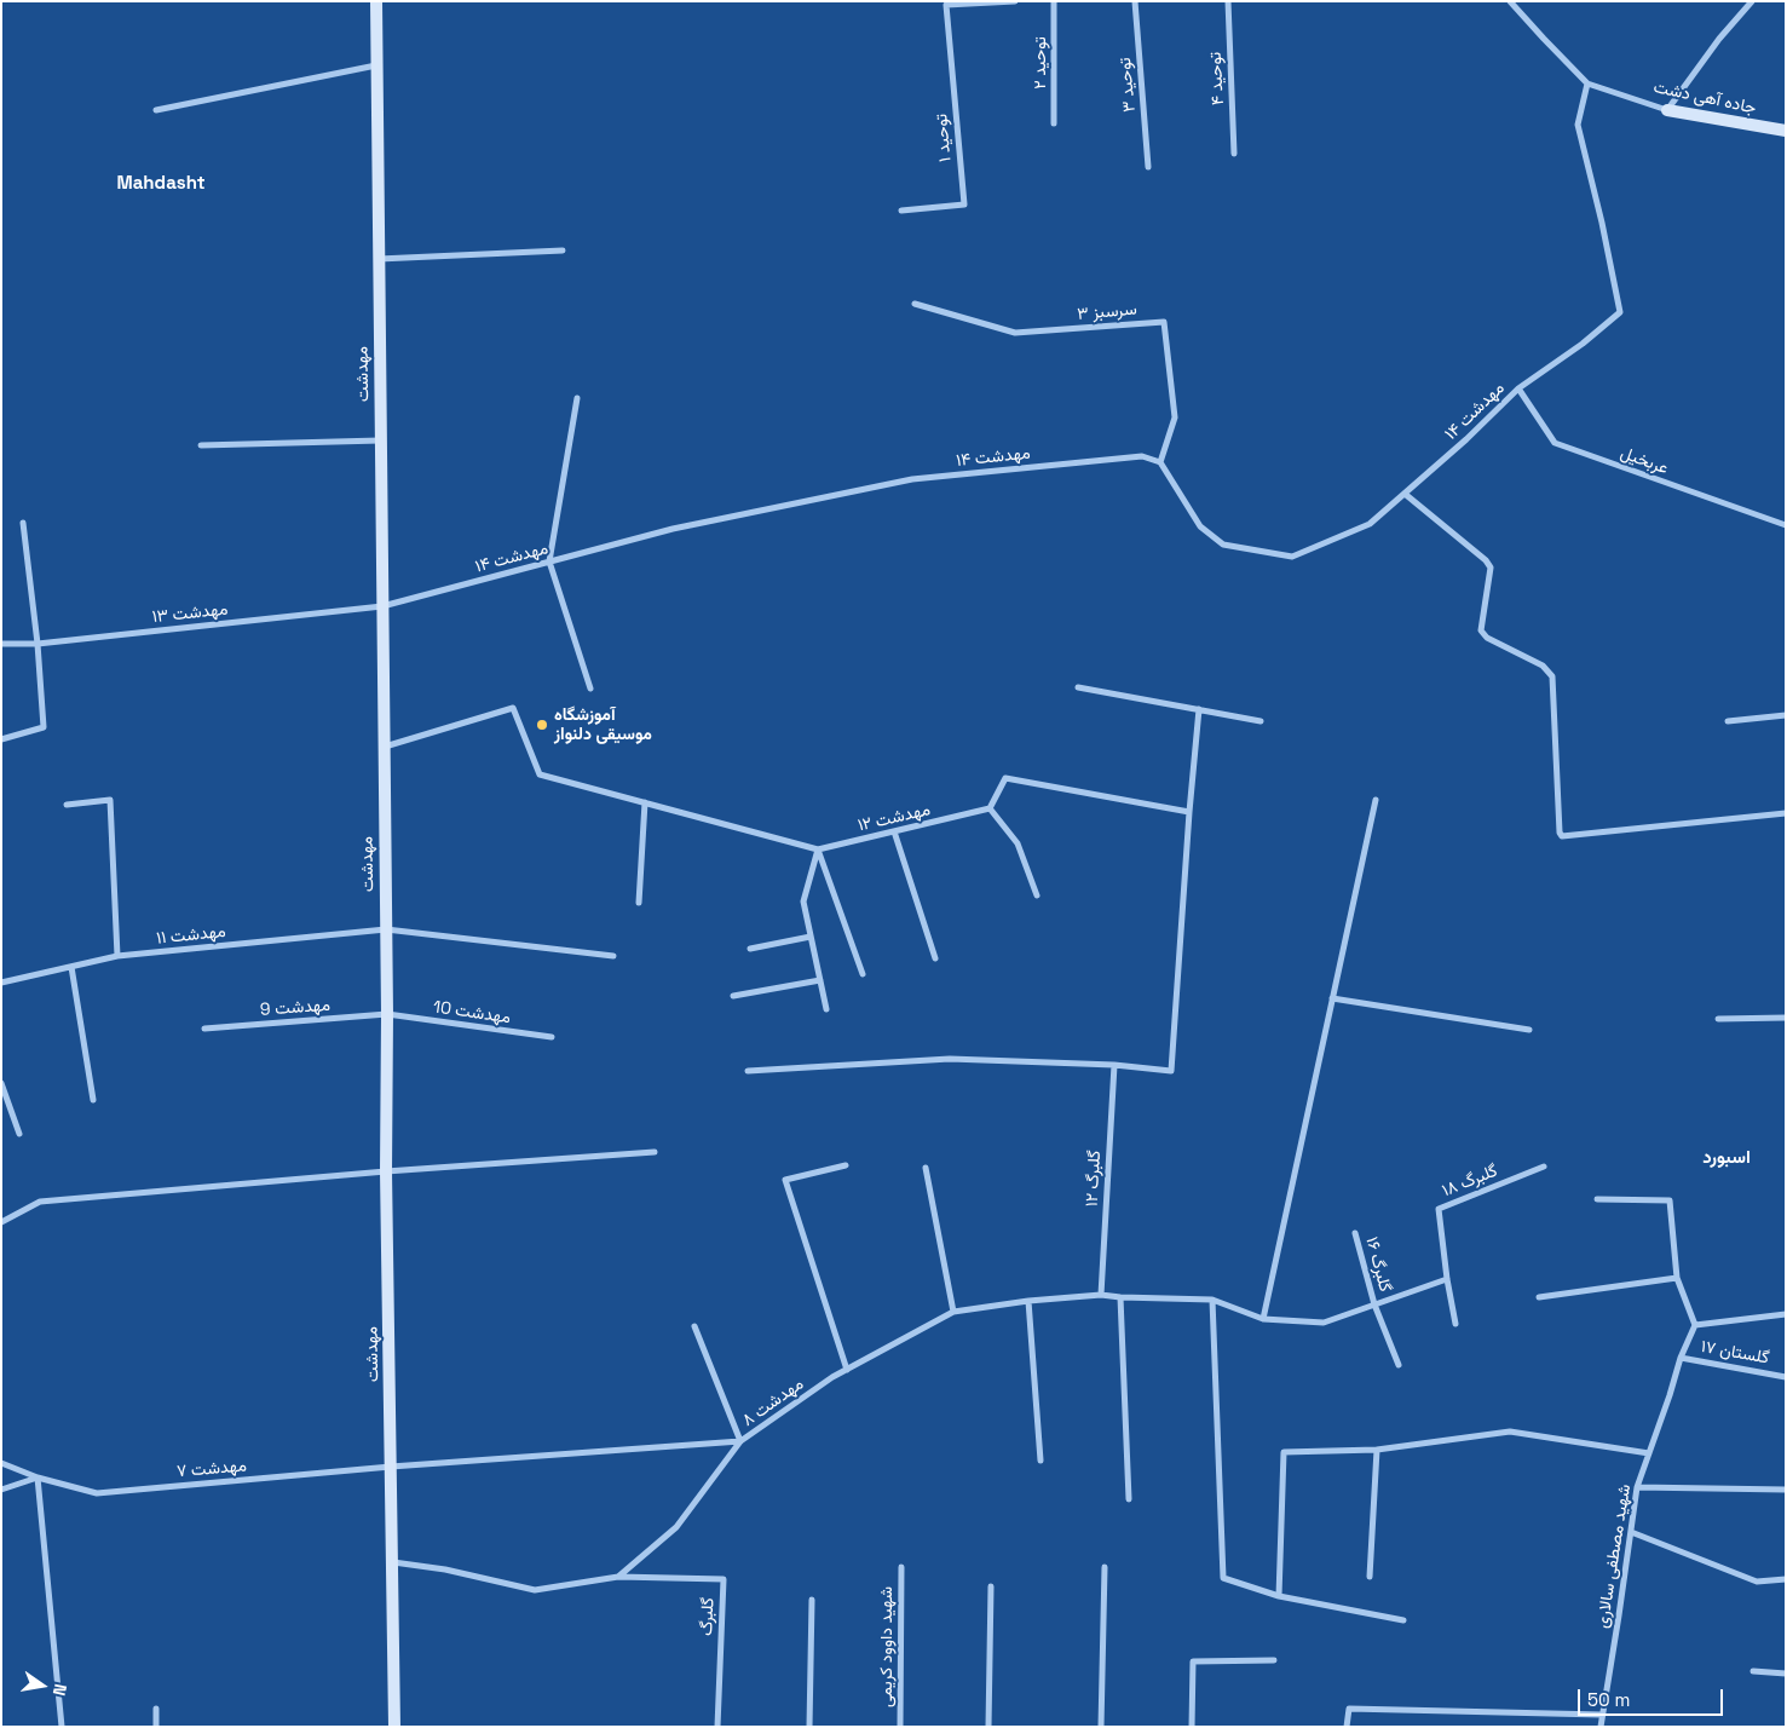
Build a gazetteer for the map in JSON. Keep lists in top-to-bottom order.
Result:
{
  "streets": {
    "street": [
      "توحید ۲",
      "توحید ۴",
      "توحید ۳",
      "جاده آهی دشت",
      "توحید ۱",
      "سرسبز ۳",
      "مهدشت",
      "مهدشت ۱۴",
      "عربخیل",
      "مهدشت ۱۳",
      "مهدشت ۱۲",
      "مهدشت ۱۱",
      "مهدشت 9",
      "مهدشت 10",
      "گلبرگ ١٢",
      "گلبرگ ۱۸",
      "گلبرگ ۱۶",
      "گلستان ۱۷",
      "مهدشت ۸",
      "مهدشت ۷",
      "شهید مصطفی سالاری",
      "گلبرگ",
      "شهید داوود کریمی"
    ]
  },
  "crossings": [
    ["جاده آهی دشت", "مهدشت ۱۴"],
    ["سرسبز ۳", "مهدشت ۱۴"],
    ["مهدشت", "مهدشت ۱۴"],
    ["مهدشت", "مهدشت ۱۳"],
    ["مهدشت", "مهدشت ۱۲"],
    ["مهدشت", "مهدشت ۱۱"],
    ["مهدشت", "مهدشت 9"],
    ["مهدشت", "مهدشت 10"],
    ["مهدشت", "مهدشت ۷"],
    ["مهدشت ۱۴", "عربخیل"],
    ["مهدشت ۱۴", "مهدشت ۱۳"],
    ["مهدشت 9", "مهدشت 10"],
    ["گلبرگ ١٢", "مهدشت ۸"],
    ["گلبرگ ۱۸", "مهدشت ۸"],
    ["گلبرگ ۱۶", "مهدشت ۸"],
    ["گلستان ۱۷", "شهید مصطفی سالاری"],
    ["مهدشت ۸", "مهدشت ۷"],
    ["مهدشت ۸", "گلبرگ"]
  ],
  "districts": ["Mahdasht", "اسبورد"],
  "places": ["آموزشگاه موسیقی دلنواز"],
  "scale_bar": "50 m",
  "north": "right"
}
